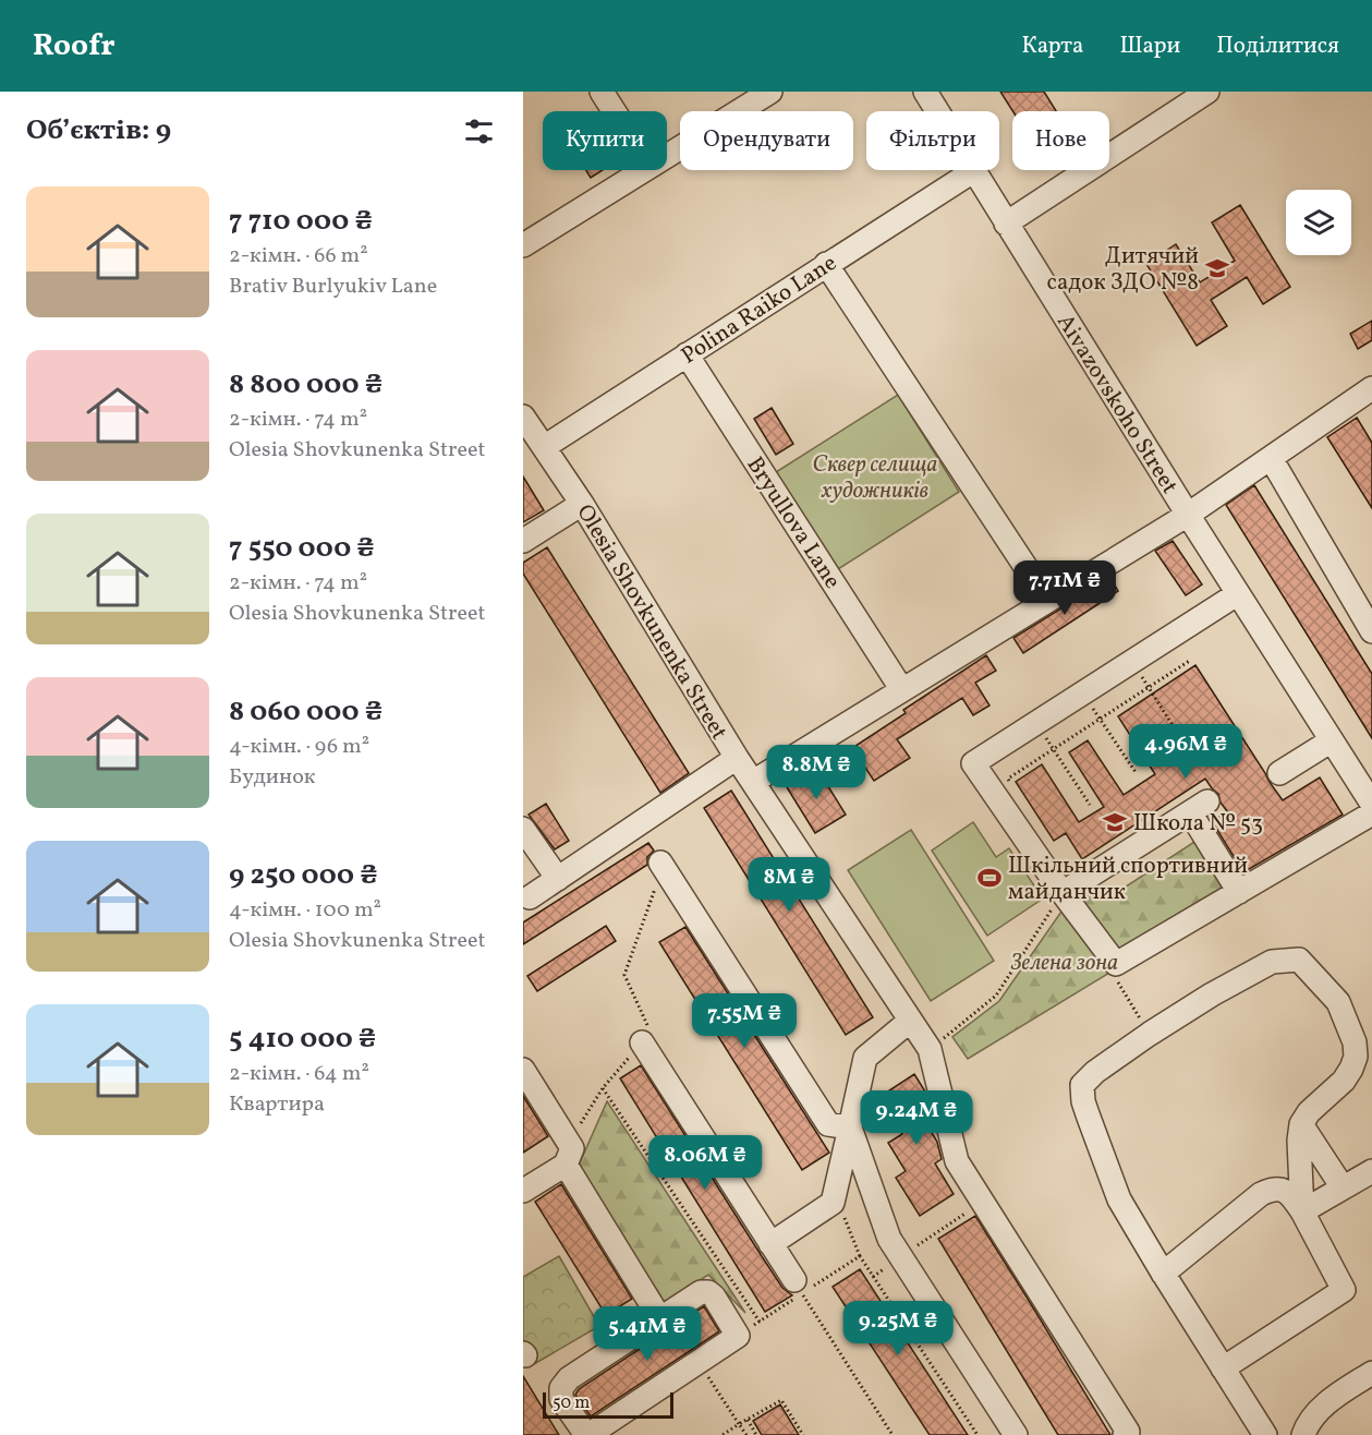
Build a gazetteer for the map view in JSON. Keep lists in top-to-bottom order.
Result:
{
  "streets": {
    "street": [
      "Polina Raiko Lane",
      "Aivazovskoho Street",
      "Bryullova Lane",
      "Olesia Shovkunenka Street"
    ]
  },
  "crossings": [
    ["Polina Raiko Lane", "Aivazovskoho Street"],
    ["Polina Raiko Lane", "Bryullova Lane"],
    ["Polina Raiko Lane", "Olesia Shovkunenka Street"]
  ],
  "parks": ["Сквер селища художників", "Зелена зона"],
  "places": {
    "school or university": ["Дитячий садок ЗДО №8", "Школа № 53"],
    "sports": ["Шкільний спортивний майданчик"]
  },
  "scale_bar": "50 m",
  "page": {
    "header": "Roofr",
    "nav": ["Карта", "Шари", "Поділитися"],
    "heading": "Об’єктів: 9",
    "chip": [
      "Купити",
      "Орендувати",
      "Фільтри",
      "Нове"
    ],
    "list": [
      {
        "name": "7 710 000 ₴",
        "note": "2-кімн. · 66 m² · Brativ Burlyukiv Lane"
      },
      {
        "name": "8 800 000 ₴",
        "note": "2-кімн. · 74 m² · Olesia Shovkunenka Street"
      },
      {
        "name": "7 550 000 ₴",
        "note": "2-кімн. · 74 m² · Olesia Shovkunenka Street"
      },
      {
        "name": "8 060 000 ₴",
        "note": "4-кімн. · 96 m² · Будинок"
      },
      {
        "name": "9 250 000 ₴",
        "note": "4-кімн. · 100 m² · Olesia Shovkunenka Street"
      },
      {
        "name": "5 410 000 ₴",
        "note": "2-кімн. · 64 m² · Квартира"
      }
    ],
    "price": [
      "7.71M ₴",
      "4.96M ₴",
      "8.8M ₴",
      "8M ₴",
      "7.55M ₴",
      "9.24M ₴",
      "8.06M ₴",
      "9.25M ₴",
      "5.41M ₴"
    ],
    "scale": "50 m"
  }
}
